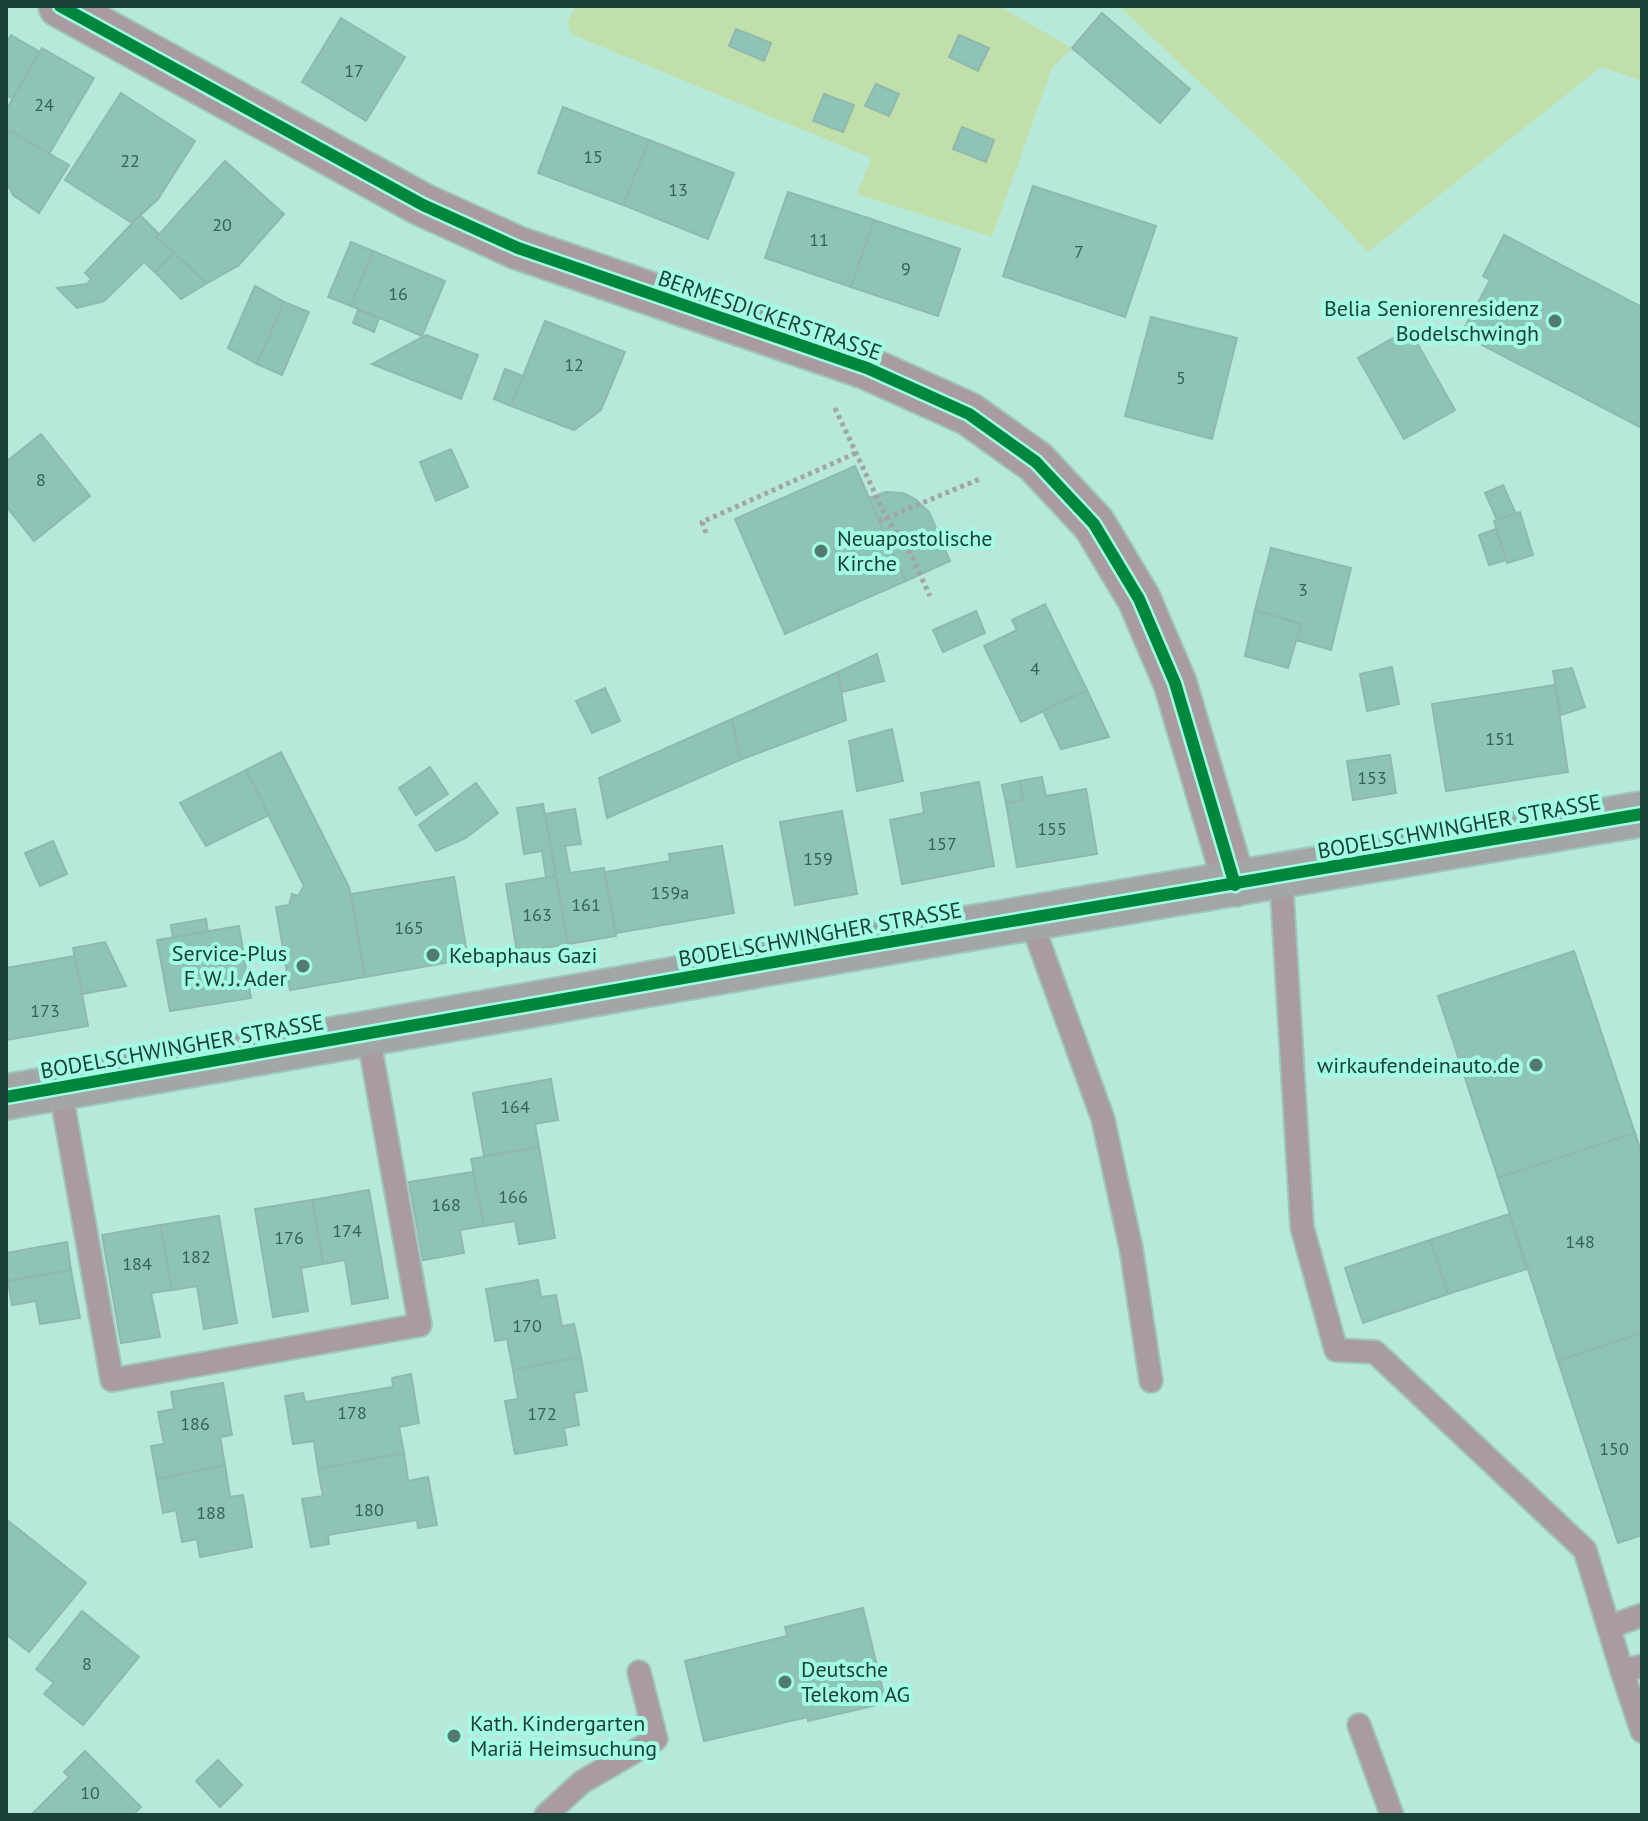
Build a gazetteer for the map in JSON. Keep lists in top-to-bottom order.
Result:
{
  "streets": {
    "street": ["BERMESDICKERSTRASSE", "BODELSCHWINGHER STRASSE"]
  },
  "crossings": [
    ["BERMESDICKERSTRASSE", "BODELSCHWINGHER STRASSE"]
  ],
  "places": [
    "Belia Seniorenresidenz Bodelschwingh",
    "Neuapostolische Kirche",
    "Kebaphaus Gazi",
    "Service-Plus F. W. J. Ader",
    "wirkaufendeinauto.de",
    "Deutsche Telekom AG",
    "Kath. Kindergarten Mariä Heimsuchung"
  ],
  "house_numbers": [
    "17",
    "24",
    "15",
    "22",
    "13",
    "20",
    "11",
    "7",
    "9",
    "16",
    "12",
    "5",
    "8",
    "3",
    "4",
    "151",
    "153",
    "155",
    "157",
    "159",
    "159a",
    "161",
    "163",
    "165",
    "173",
    "164",
    "166",
    "168",
    "174",
    "176",
    "148",
    "182",
    "184",
    "170",
    "178",
    "172",
    "186",
    "150",
    "180",
    "188",
    "8",
    "10"
  ]
}
